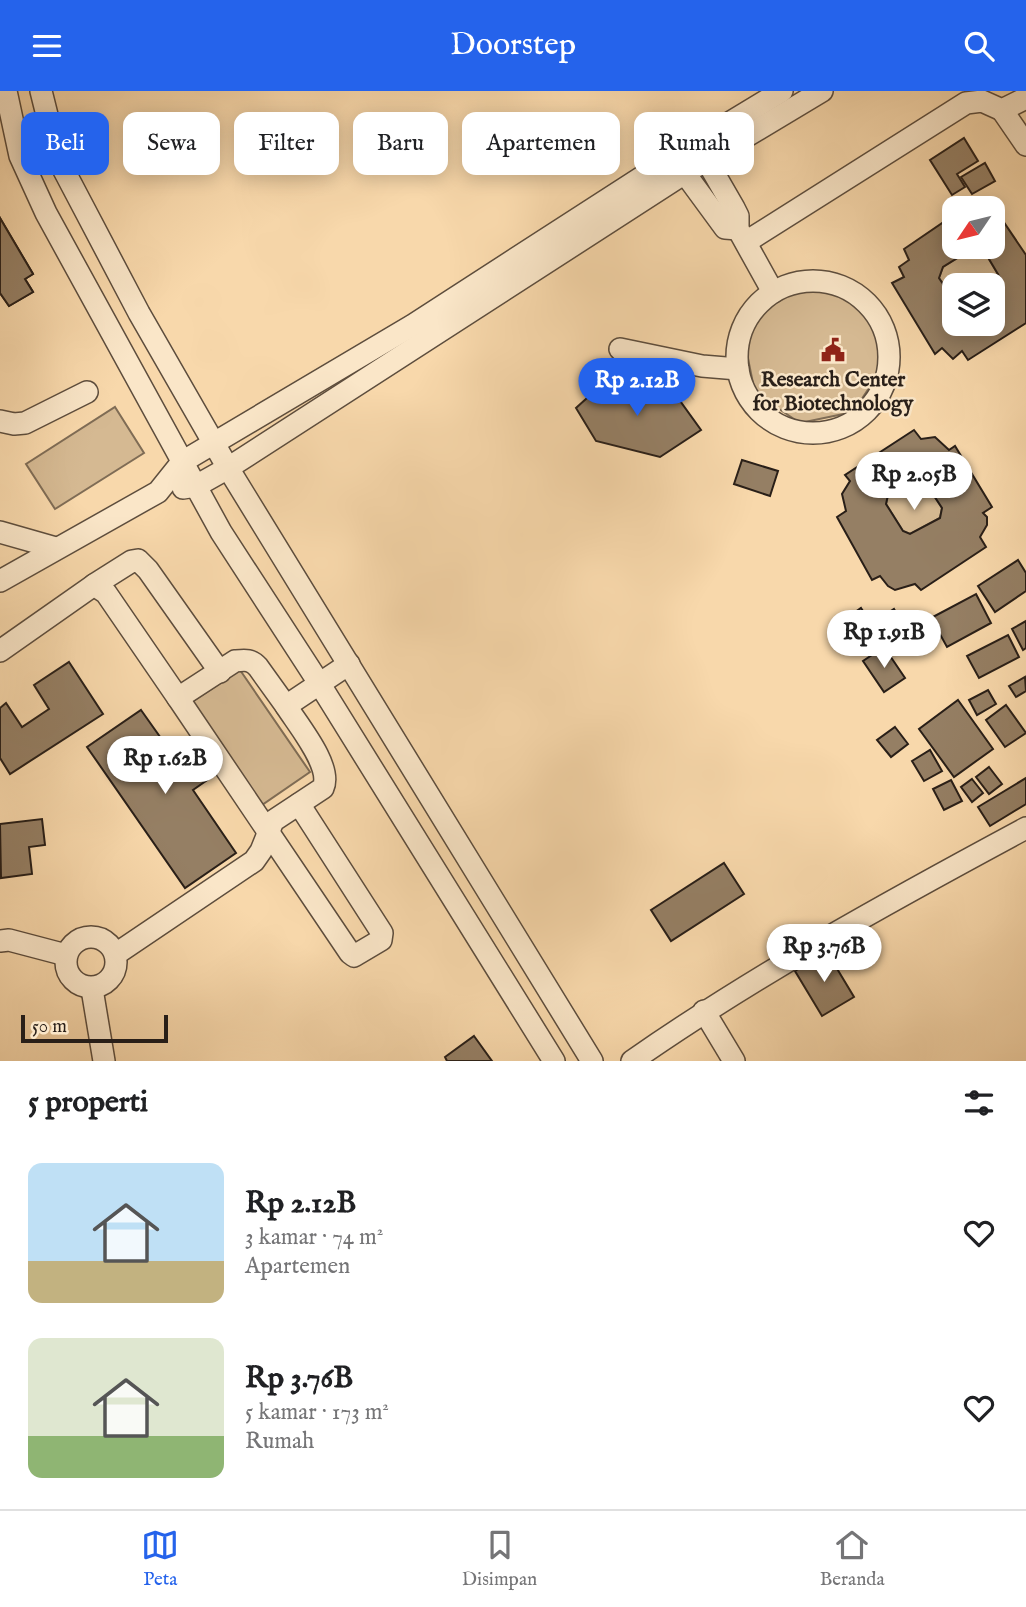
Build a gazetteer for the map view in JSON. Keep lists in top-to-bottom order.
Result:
{
  "places": {
    "public building": ["Research Center for Biotechnology"]
  },
  "scale_bar": "50 m",
  "north": "bottom left",
  "page": {
    "header": "Doorstep",
    "chip": [
      "Beli",
      "Sewa",
      "Filter",
      "Baru",
      "Apartemen",
      "Rumah"
    ],
    "price": [
      "Rp 2.12B",
      "Rp 2.05B",
      "Rp 1.91B",
      "Rp 1.62B",
      "Rp 3.76B"
    ],
    "scale": "50 m",
    "heading": "5 properti",
    "list": [
      {
        "name": "Rp 2.12B",
        "note": "3 kamar · 74 m² · Apartemen"
      },
      {
        "name": "Rp 3.76B",
        "note": "5 kamar · 173 m² · Rumah"
      }
    ],
    "tabs": ["Peta", "Disimpan", "Beranda"]
  }
}
